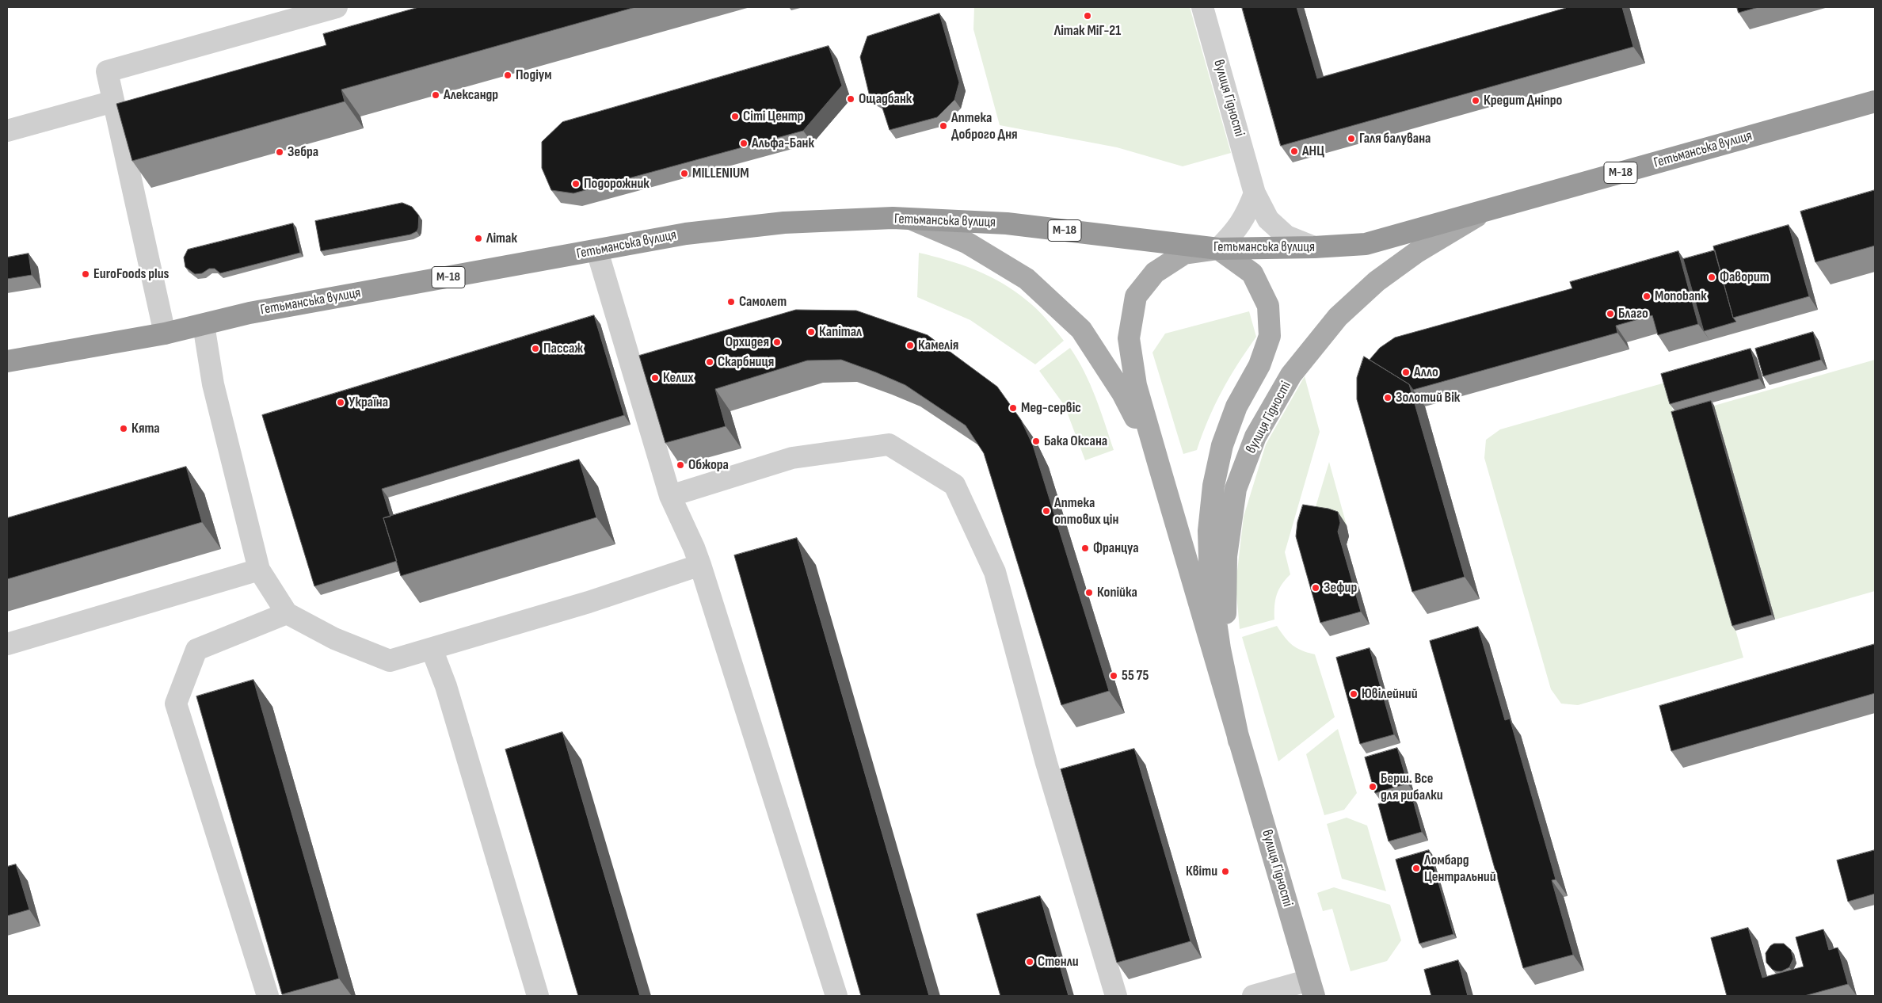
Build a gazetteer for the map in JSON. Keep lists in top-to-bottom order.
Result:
{
  "streets": {
    "highway": ["Гетьманська вулиця", "М-18"],
    "main road": ["вулиця Гідності"]
  },
  "crossings": [
    ["вулиця Гідності", "Гетьманська вулиця"]
  ],
  "places": [
    "Літак МіГ-21",
    "Подіум",
    "Александр",
    "Ощадбанк",
    "Кредит Дніпро",
    "Сіті Центр",
    "Аптека Доброго Дня",
    "Галя балувана",
    "Альфа-Банк",
    "АНЦ",
    "Зебра",
    "MILLENIUM",
    "Подорожник",
    "Літак",
    "EuroFoods plus",
    "Фаворит",
    "Monobank",
    "Самолет",
    "Благо",
    "Капітал",
    "Орхидея",
    "Камелія",
    "Пассаж",
    "Скарбниця",
    "Алло",
    "Келих",
    "Золотий Вік",
    "Україна",
    "Мед-сервіс",
    "Кята",
    "Бака Оксана",
    "Обжора",
    "Аптека оптових цін",
    "Француа",
    "Зефир",
    "Копійка",
    "55 75",
    "Ювілейний",
    "Берш. Все для рибалки",
    "Ломбард Центральний",
    "Квіти",
    "Стенли"
  ]
}
